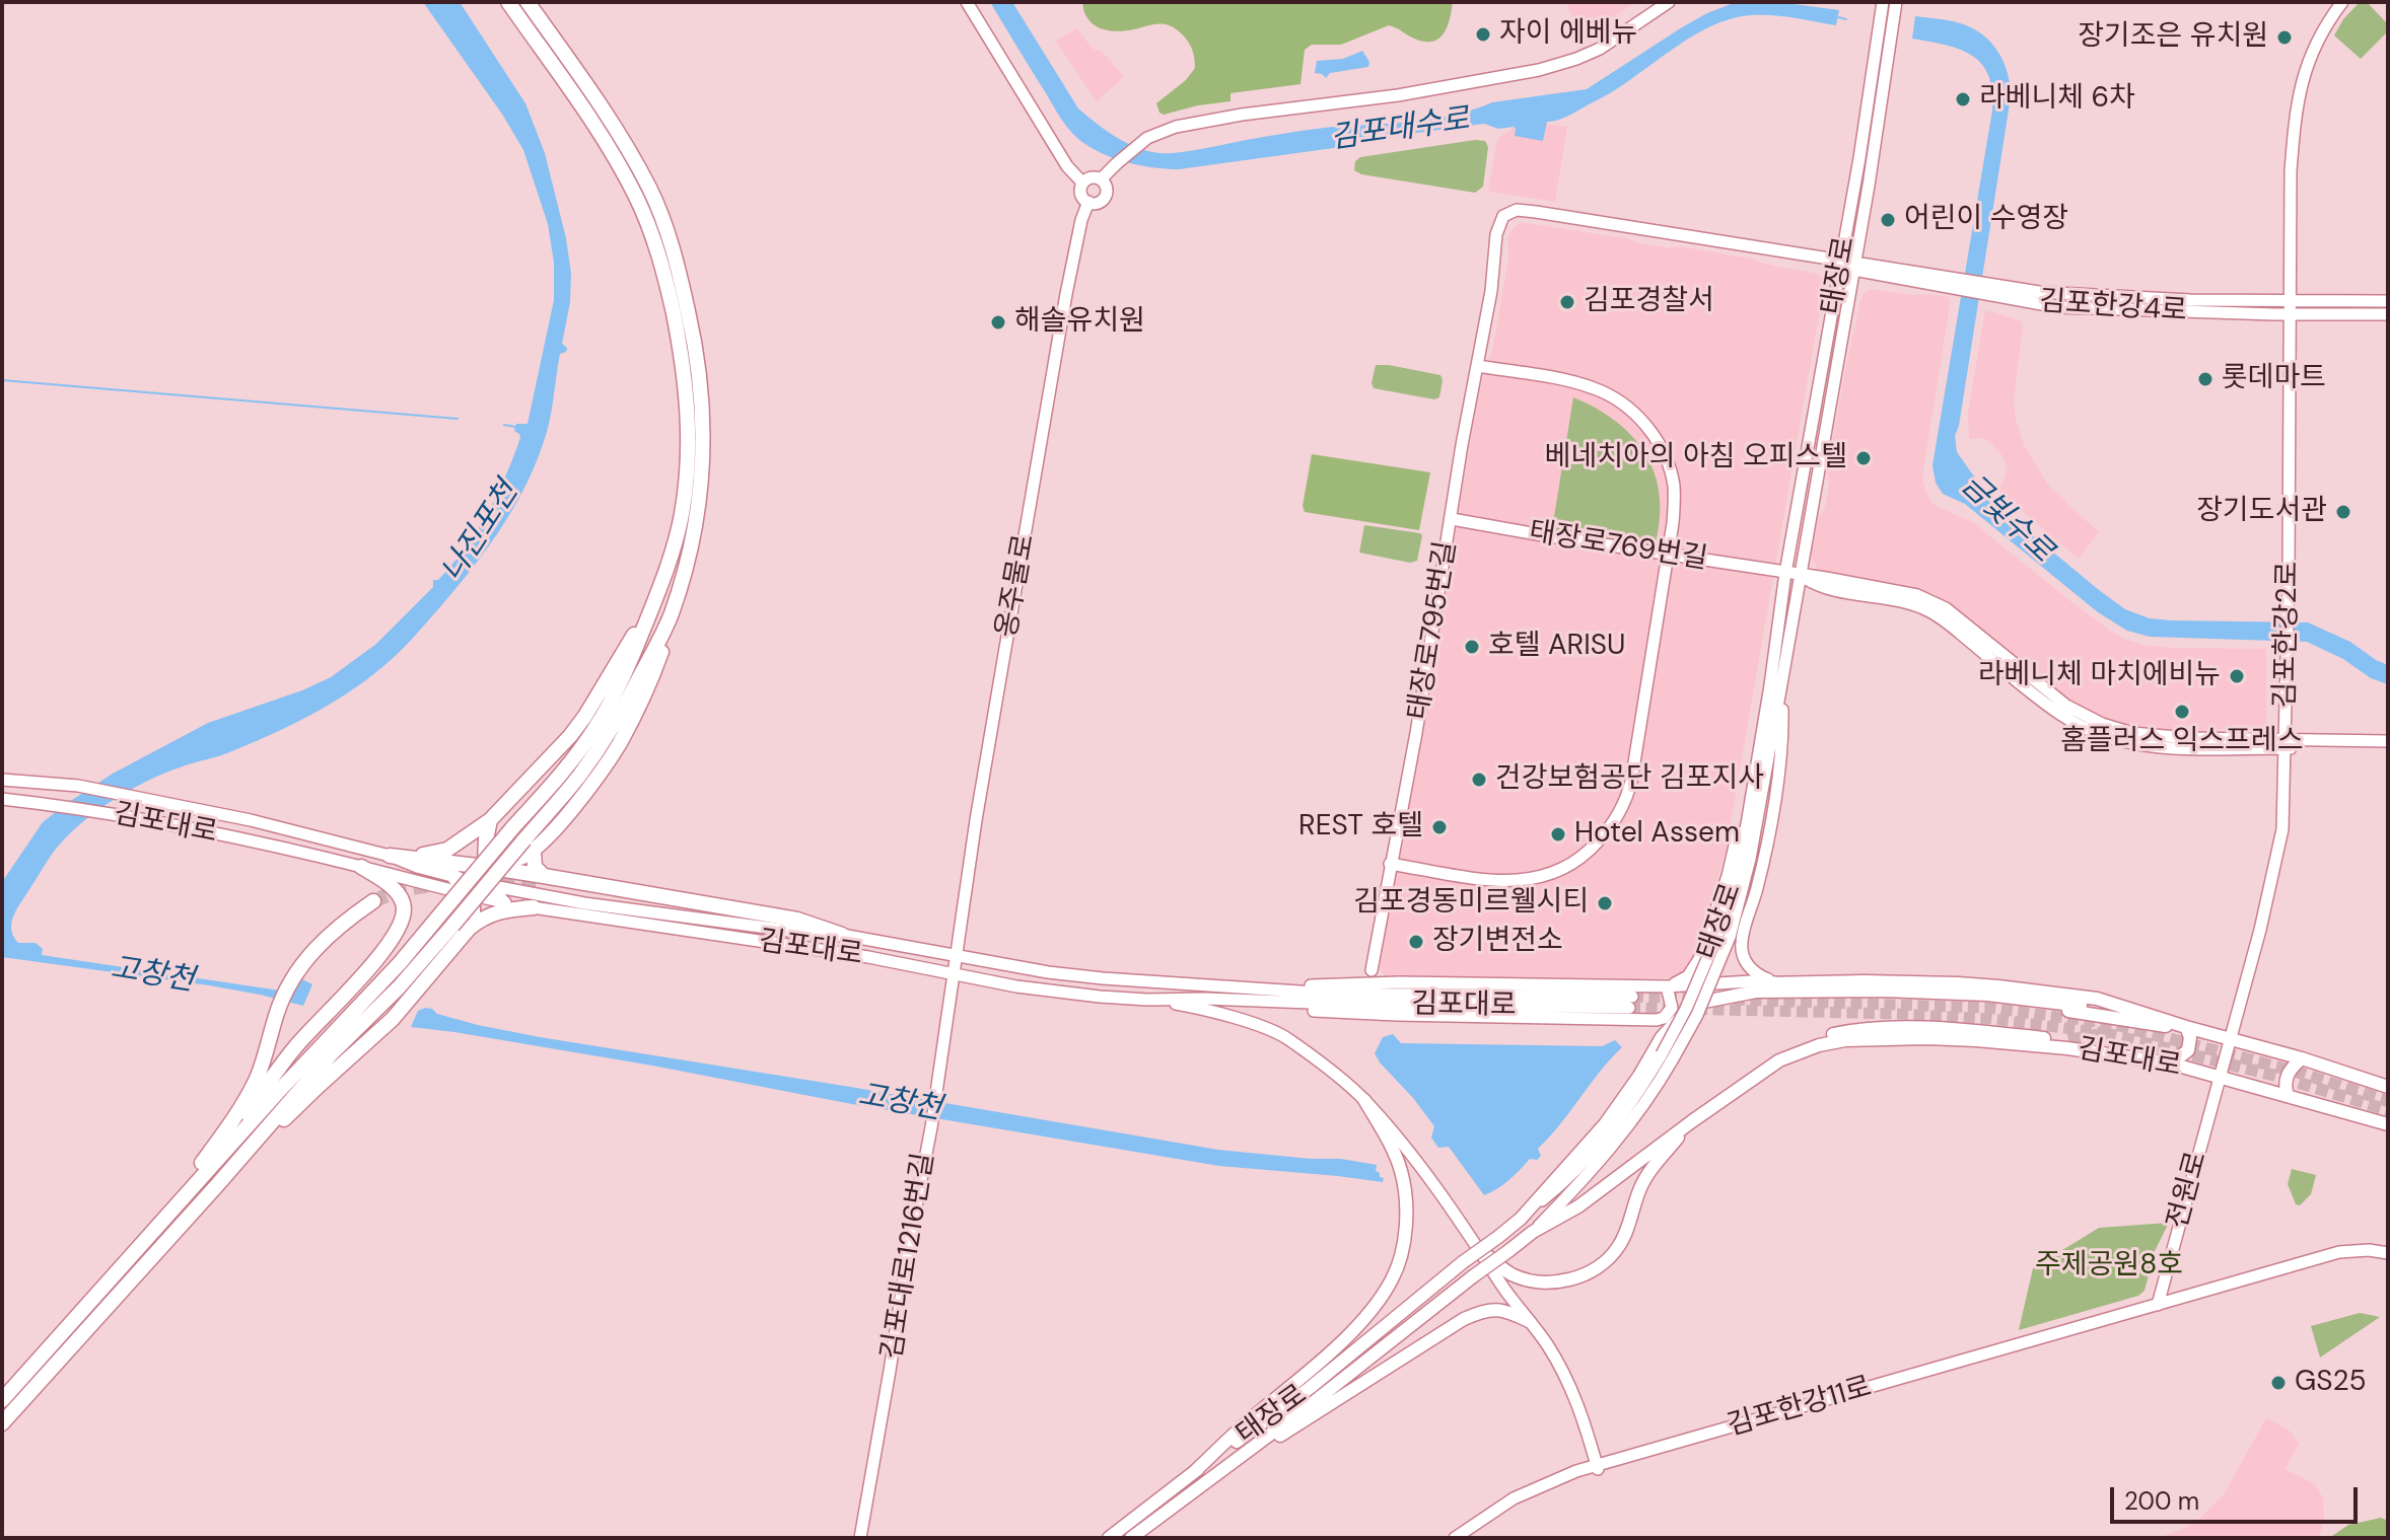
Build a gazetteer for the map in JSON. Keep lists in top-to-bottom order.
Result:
{
  "streets": {
    "main road": ["태장로", "김포대로"],
    "street": [
      "김포한강4로",
      "태장로769번길",
      "옹주물로",
      "태장로795번길",
      "김포한강2로",
      "전원로",
      "김포대로1216번길",
      "김포한강11로"
    ]
  },
  "crossings": [
    ["태장로", "김포한강4로"],
    ["태장로", "태장로769번길"],
    ["태장로", "태장로795번길"],
    ["태장로", "김포대로"],
    ["김포한강4로", "태장로795번길"],
    ["김포한강4로", "김포한강2로"],
    ["태장로769번길", "태장로795번길"],
    ["태장로769번길", "김포한강2로"],
    ["옹주물로", "김포대로"],
    ["옹주물로", "김포대로1216번길"],
    ["김포한강2로", "김포대로"],
    ["김포한강2로", "전원로"],
    ["김포대로", "전원로"],
    ["김포대로", "김포대로1216번길"],
    ["전원로", "김포한강11로"]
  ],
  "water": [
    "김포대수로",
    "금빛수로",
    "나진포천",
    "고창천"
  ],
  "parks": ["주제공원8호"],
  "places": [
    "자이 에베뉴",
    "장기조은 유치원",
    "라베니체 6차",
    "어린이 수영장",
    "김포경찰서",
    "해솔유치원",
    "롯데마트",
    "베네치아의 아침 오피스텔",
    "장기도서관",
    "호텔 ARISU",
    "라베니체 마치에비뉴",
    "홈플러스 익스프레스",
    "건강보험공단 김포지사",
    "REST 호텔",
    "Hotel Assem",
    "김포경동미르웰시티",
    "장기변전소",
    "GS25"
  ],
  "scale_bar": "200 m"
}
